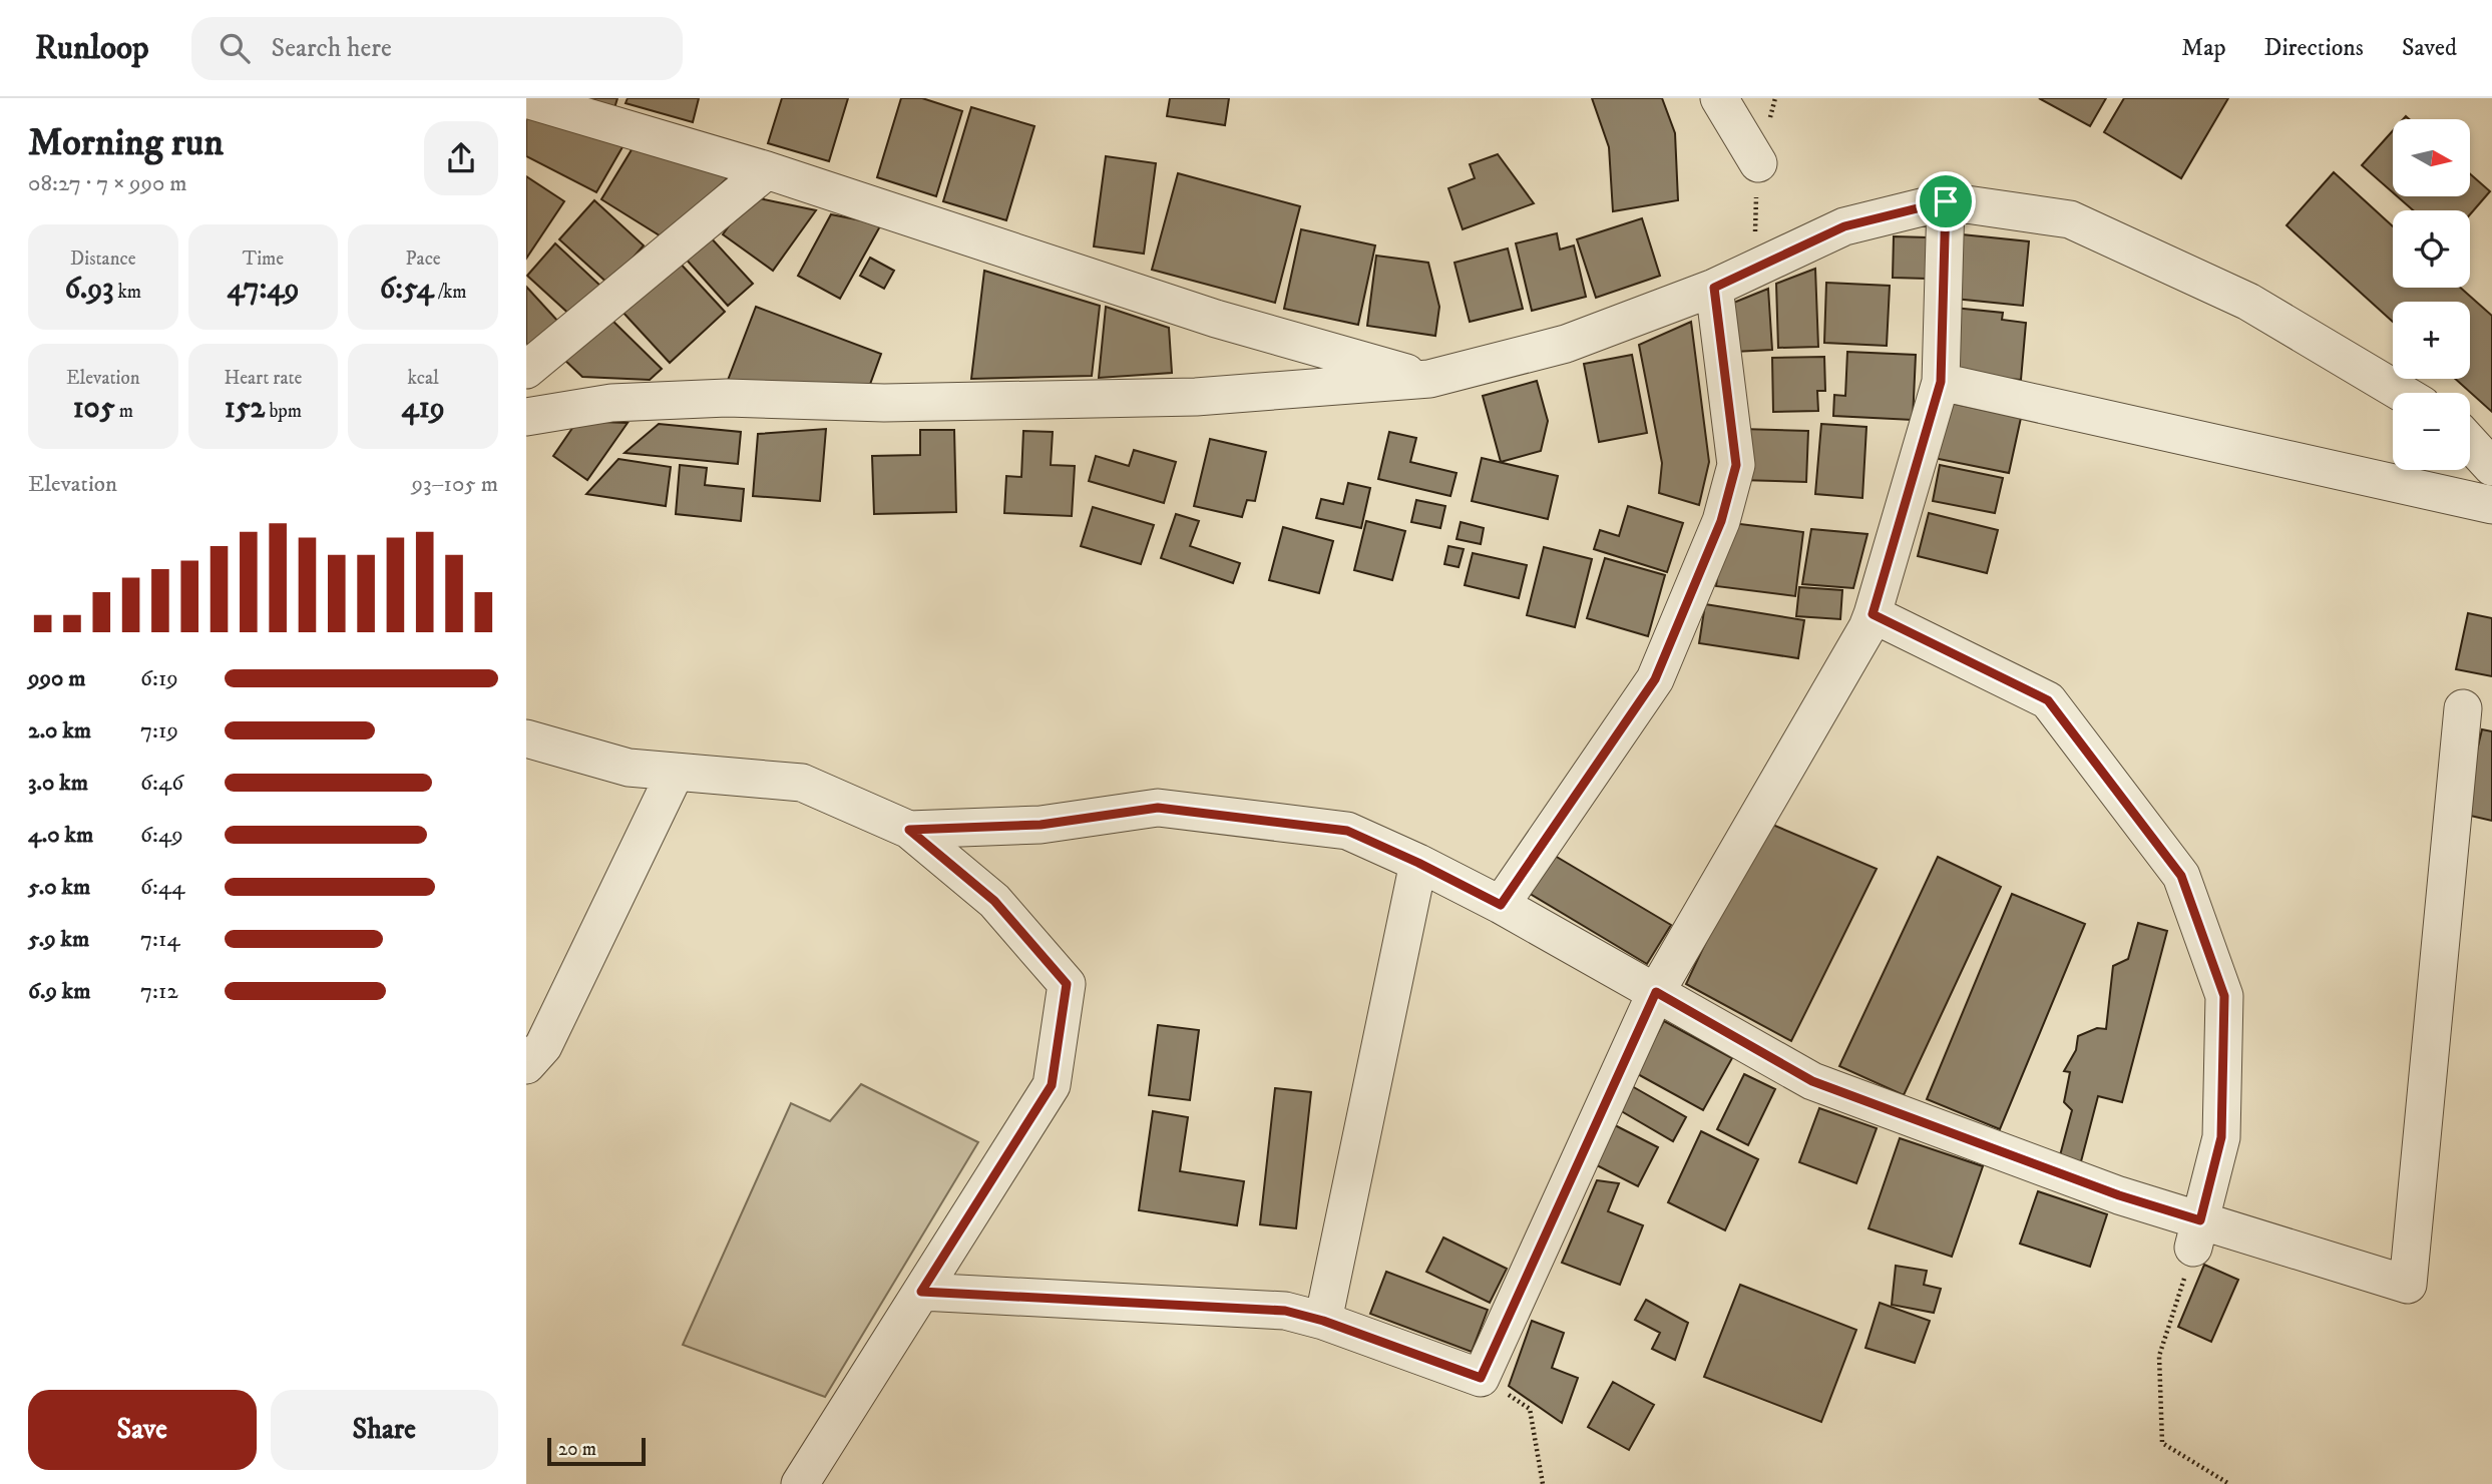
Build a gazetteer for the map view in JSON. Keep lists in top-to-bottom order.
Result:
{
  "scale_bar": "20 m",
  "north": "right",
  "page": {
    "header": "Runloop",
    "search": "Search here",
    "nav": ["Map", "Directions", "Saved"],
    "heading": ["Morning run", "08:27 · 7 × 990 m"],
    "map_buttons": ["+", "−"],
    "stats": [
      ["Distance", "6.93 km"],
      ["Time", "47:49"],
      ["Pace", "6:54 /km"],
      ["Elevation", "105 m"],
      ["Heart rate", "152 bpm"],
      ["kcal", "419"]
    ],
    "chart": ["Elevation", "93–105 m"],
    "list": [
      {
        "name": "990 m",
        "note": "6:19"
      },
      {
        "name": "2.0 km",
        "note": "7:19"
      },
      {
        "name": "3.0 km",
        "note": "6:46"
      },
      {
        "name": "4.0 km",
        "note": "6:49"
      },
      {
        "name": "5.0 km",
        "note": "6:44"
      },
      {
        "name": "5.9 km",
        "note": "7:14"
      },
      {
        "name": "6.9 km",
        "note": "7:12"
      }
    ],
    "buttons": ["Save", "Share"],
    "scale": "20 m"
  }
}
